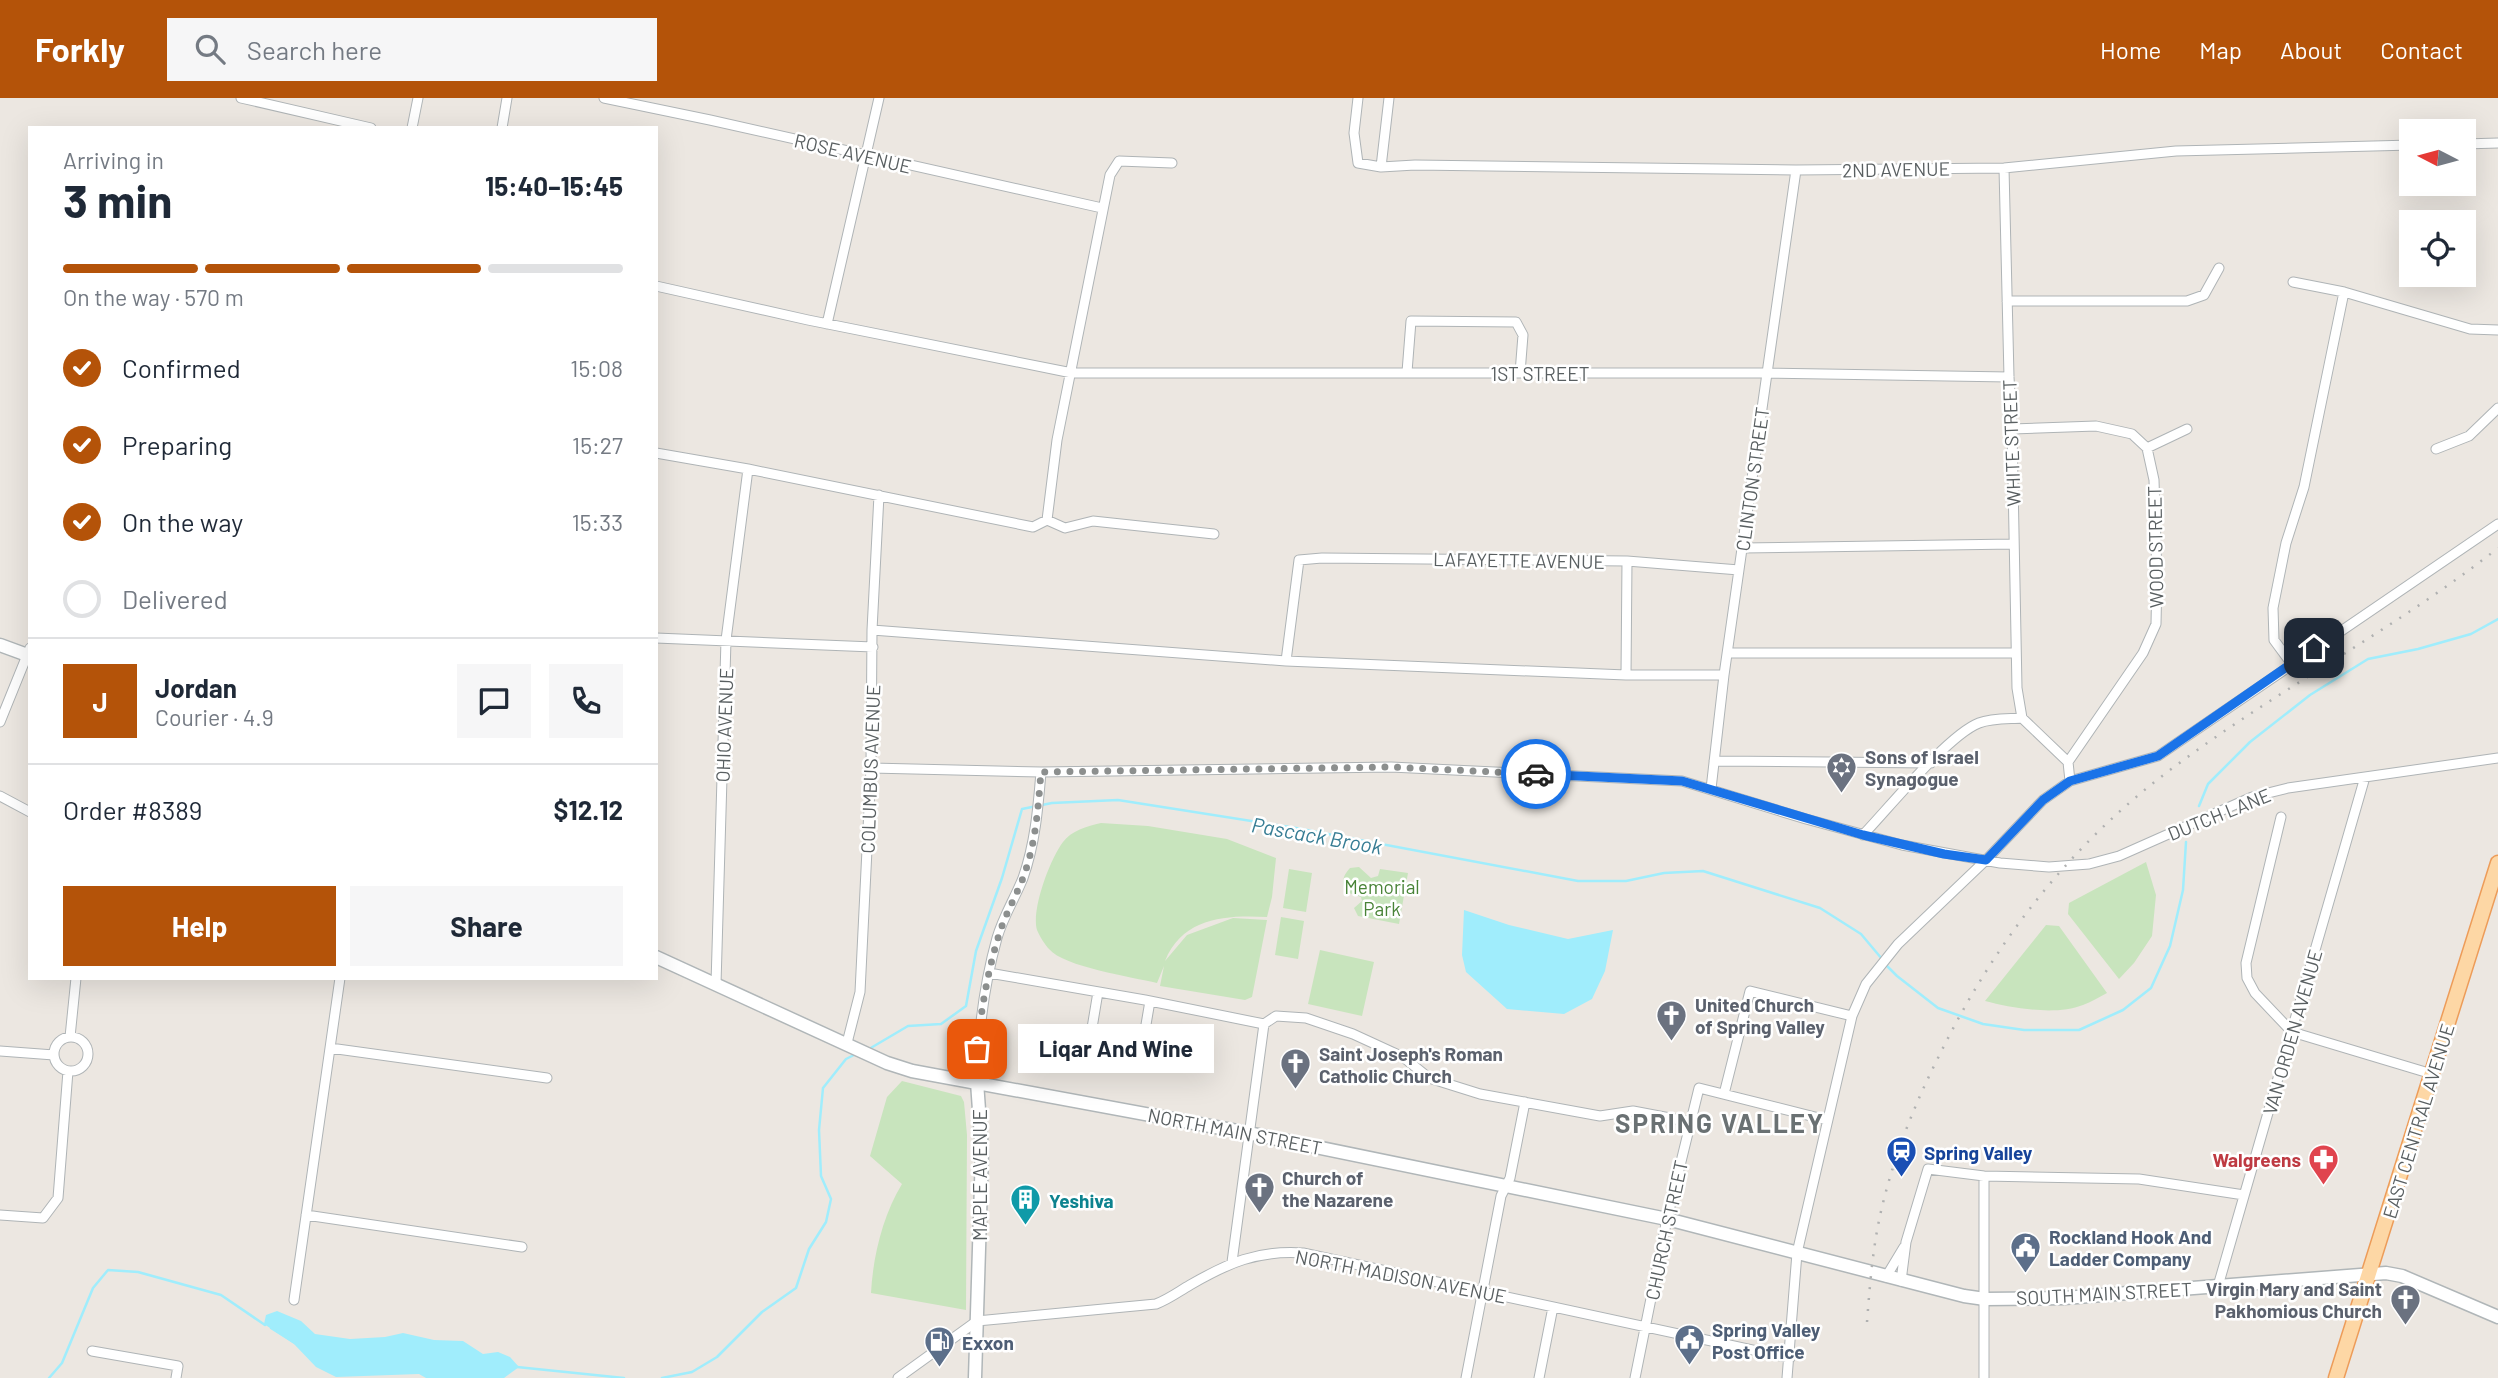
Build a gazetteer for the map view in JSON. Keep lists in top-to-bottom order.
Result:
{
  "streets": {
    "main road": [
      "EAST CENTRAL AVENUE",
      "NORTH MAIN STREET",
      "MAPLE AVENUE",
      "SOUTH MAIN STREET"
    ],
    "street": [
      "ROSE AVENUE",
      "2ND AVENUE",
      "1ST STREET",
      "WHITE STREET",
      "CLINTON STREET",
      "WOOD STREET",
      "LAFAYETTE AVENUE",
      "OHIO AVENUE",
      "COLUMBUS AVENUE",
      "DUTCH LANE",
      "VAN ORDEN AVENUE",
      "CHURCH STREET",
      "NORTH MADISON AVENUE"
    ]
  },
  "crossings": [
    ["2ND AVENUE", "WHITE STREET"],
    ["2ND AVENUE", "CLINTON STREET"],
    ["1ST STREET", "WHITE STREET"],
    ["1ST STREET", "CLINTON STREET"],
    ["CLINTON STREET", "LAFAYETTE AVENUE"],
    ["CLINTON STREET", "DUTCH LANE"],
    ["OHIO AVENUE", "NORTH MAIN STREET"],
    ["COLUMBUS AVENUE", "DUTCH LANE"],
    ["COLUMBUS AVENUE", "NORTH MAIN STREET"],
    ["DUTCH LANE", "VAN ORDEN AVENUE"],
    ["DUTCH LANE", "MAPLE AVENUE"],
    ["VAN ORDEN AVENUE", "SOUTH MAIN STREET"],
    ["EAST CENTRAL AVENUE", "SOUTH MAIN STREET"],
    ["NORTH MAIN STREET", "MAPLE AVENUE"],
    ["NORTH MAIN STREET", "CHURCH STREET"],
    ["NORTH MAIN STREET", "SOUTH MAIN STREET"],
    ["MAPLE AVENUE", "NORTH MADISON AVENUE"],
    ["CHURCH STREET", "NORTH MADISON AVENUE"]
  ],
  "districts": ["SPRING VALLEY"],
  "water": ["Pascack Brook"],
  "parks": ["Memorial Park"],
  "places": {
    "synagogue": ["Sons of Israel Synagogue"],
    "church": [
      "United Church of Spring Valley",
      "Saint Joseph's Roman Catholic Church",
      "Church of the Nazarene",
      "Virgin Mary and Saint Pakhomious Church"
    ],
    "other": ["Liqar And Wine"],
    "station": ["Spring Valley"],
    "pharmacy": ["Walgreens"],
    "building": ["Yeshiva"],
    "public building": ["Rockland Hook And Ladder Company", "Spring Valley Post Office"],
    "fuel station": ["Exxon"]
  },
  "north": "left",
  "page": {
    "header": "Forkly",
    "search": "Search here",
    "nav": [
      "Home",
      "Map",
      "About",
      "Contact"
    ],
    "heading": ["3 min", "Arriving in", "15:40–15:45"],
    "panel": [
      "Jordan",
      "Courier · 4.9",
      "Order #8389",
      "$12.12"
    ],
    "bar": "On the way · 570 m",
    "list": [
      ["Confirmed", "15:08"],
      ["Preparing", "15:27"],
      ["On the way", "15:33"],
      "Delivered"
    ],
    "round": "J",
    "buttons": ["Help", "Share"],
    "bubble": "Liqar And Wine"
  }
}
